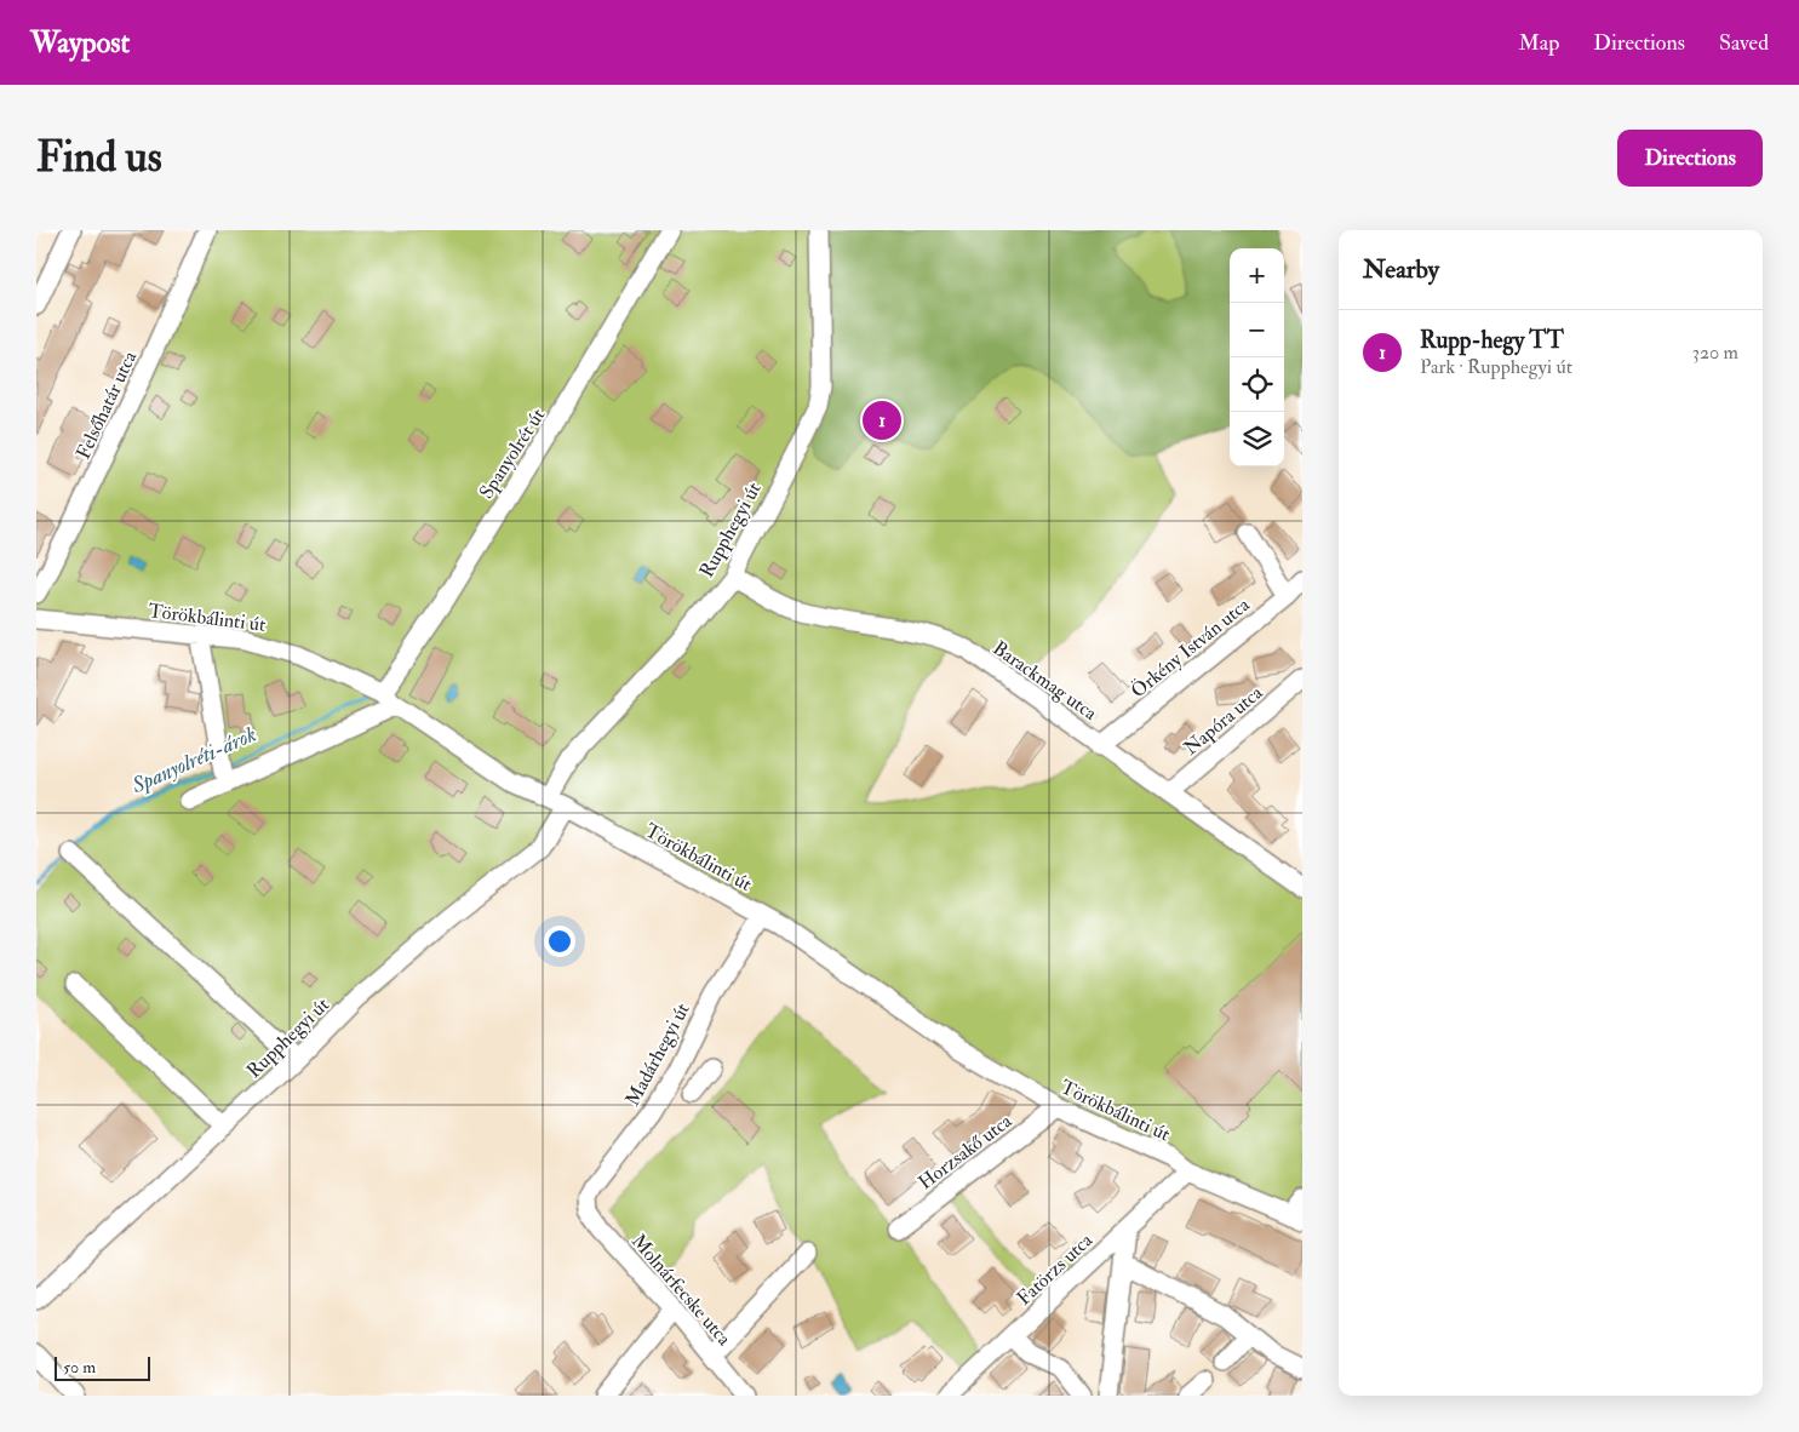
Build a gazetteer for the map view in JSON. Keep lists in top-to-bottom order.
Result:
{
  "streets": {
    "street": [
      "Felsőhatár utca",
      "Spanyolrét út",
      "Rupphegyi út",
      "Törökbálinti út",
      "Örkény István utca",
      "Barackmag utca",
      "Napóra utca",
      "Madárhegyi út",
      "Horzsakő utca",
      "Fatörzs utca",
      "Molnárfecske utca"
    ]
  },
  "crossings": [
    ["Spanyolrét út", "Törökbálinti út"],
    ["Rupphegyi út", "Törökbálinti út"],
    ["Rupphegyi út", "Barackmag utca"],
    ["Törökbálinti út", "Madárhegyi út"],
    ["Törökbálinti út", "Horzsakő utca"],
    ["Törökbálinti út", "Fatörzs utca"],
    ["Örkény István utca", "Barackmag utca"],
    ["Barackmag utca", "Napóra utca"],
    ["Madárhegyi út", "Molnárfecske utca"]
  ],
  "water": ["Spanyolréti-árok"],
  "scale_bar": "50 m",
  "page": {
    "header": "Waypost",
    "nav": ["Map", "Directions", "Saved"],
    "buttons": "Directions",
    "title": "Find us",
    "heading": "Nearby",
    "map_buttons": ["+", "−"],
    "list": [
      {
        "mark": "1",
        "name": "Rupp-hegy TT",
        "note": "Park · Rupphegyi út",
        "value": "320 m"
      }
    ],
    "pins": "1",
    "scale": "50 m"
  }
}
